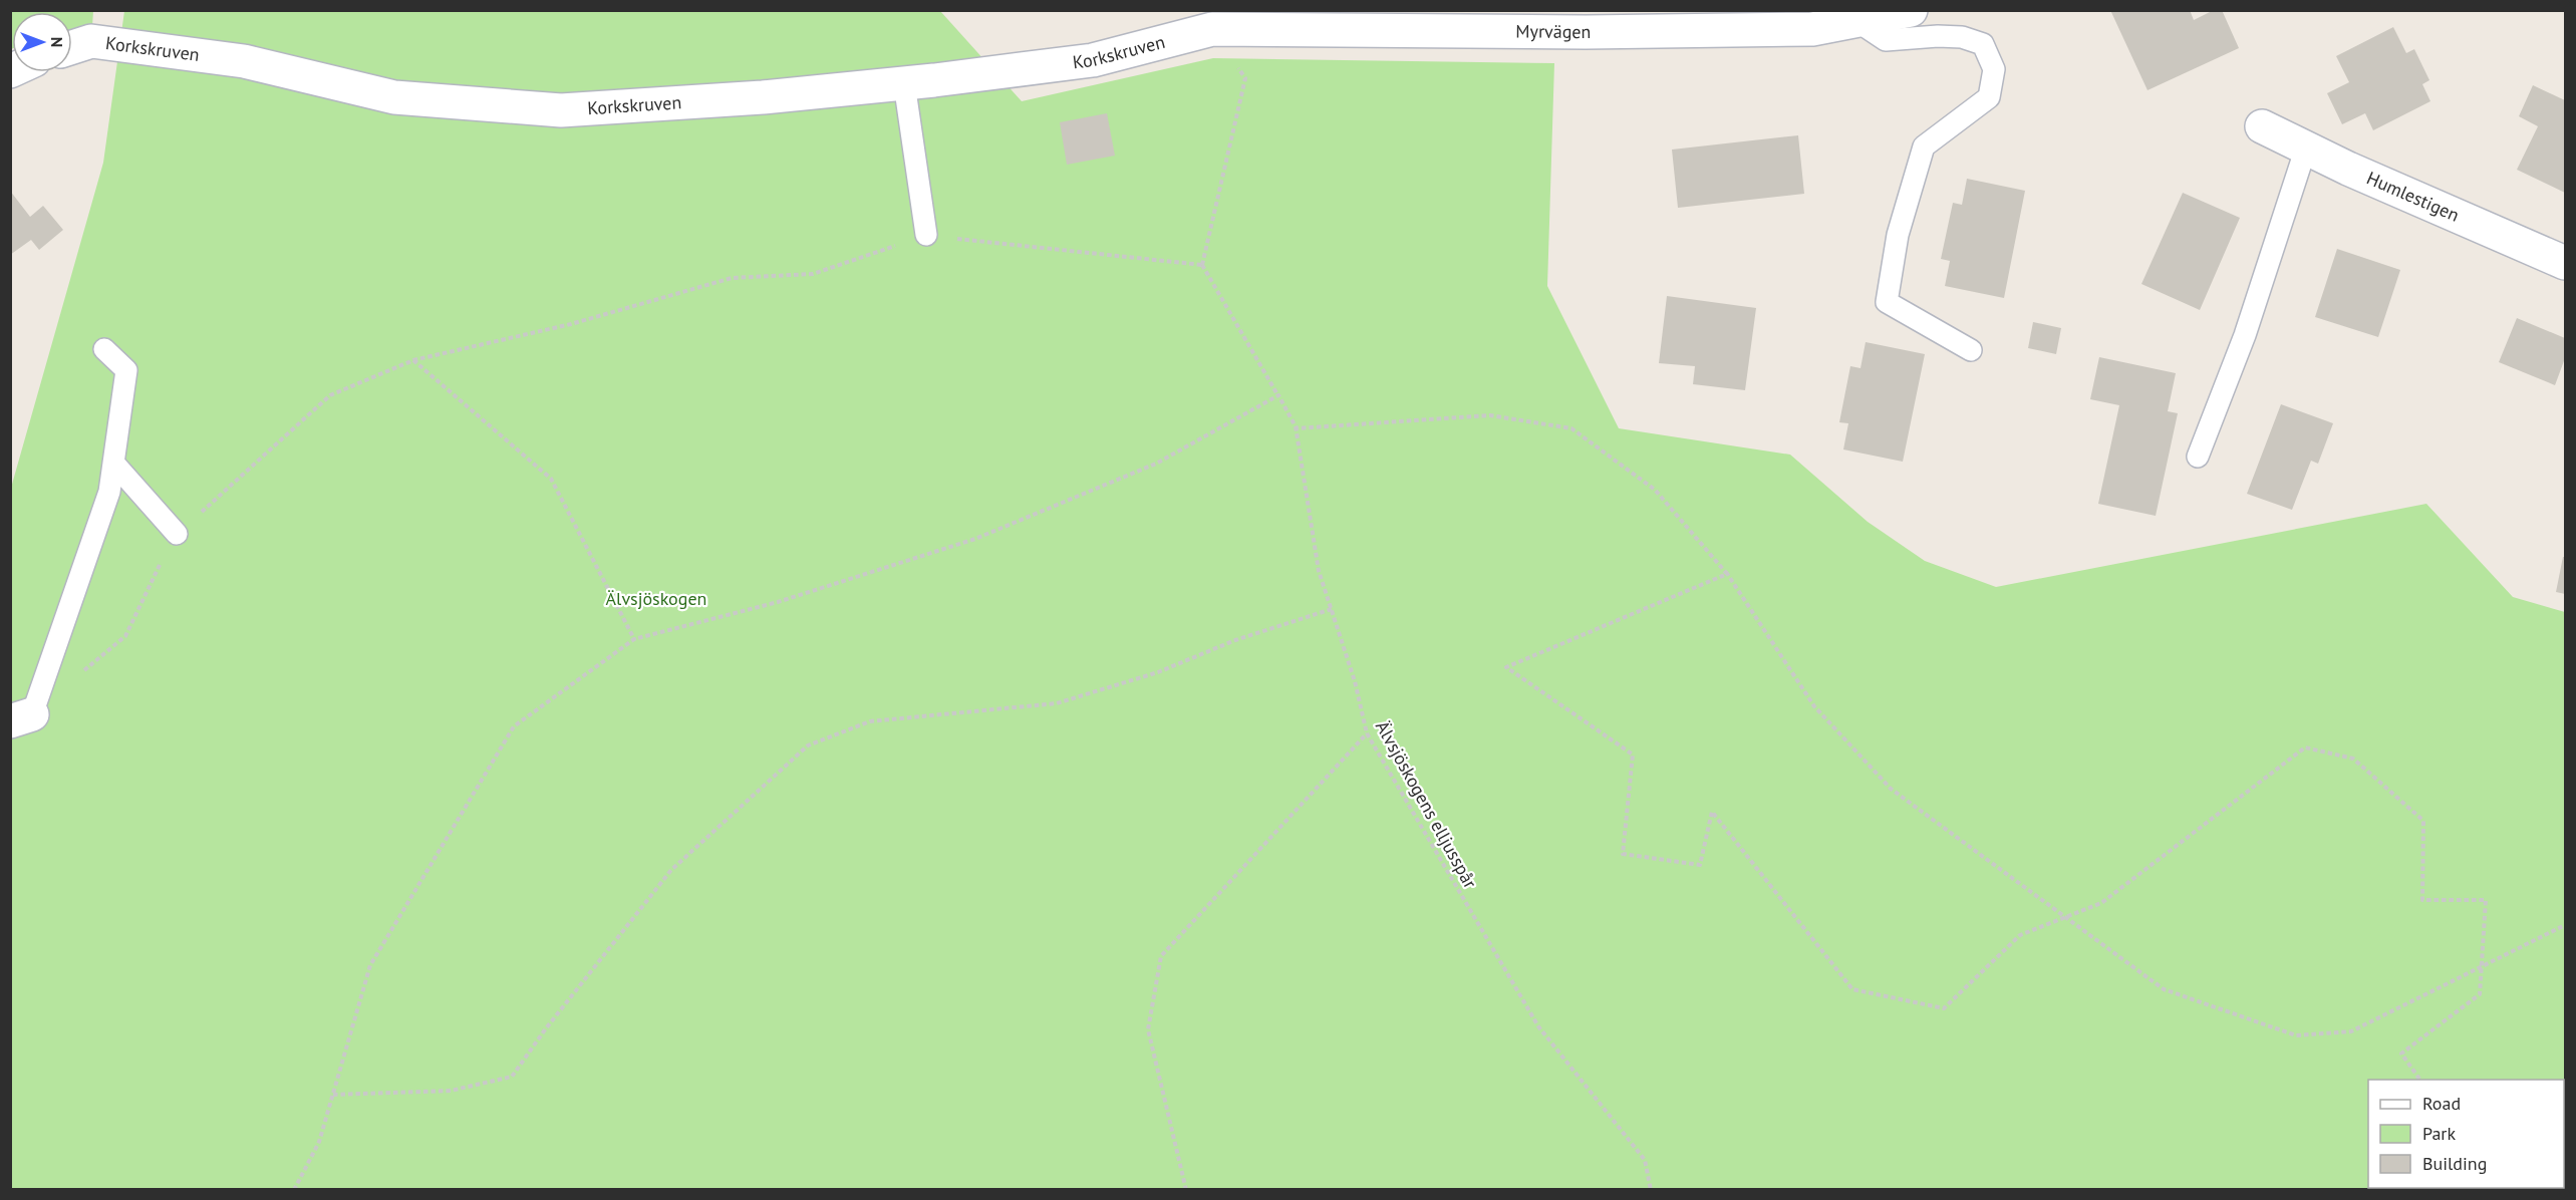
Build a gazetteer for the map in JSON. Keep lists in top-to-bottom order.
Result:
{
  "streets": {
    "street": ["Myrvägen", "Korkskruven", "Humlestigen"],
    "path": ["Älvsjöskogens elljusspår"]
  },
  "crossings": [
    ["Myrvägen", "Korkskruven"]
  ],
  "parks": ["Älvsjöskogen"],
  "legend": ["Road", "Park", "Building"],
  "north": "right"
}
